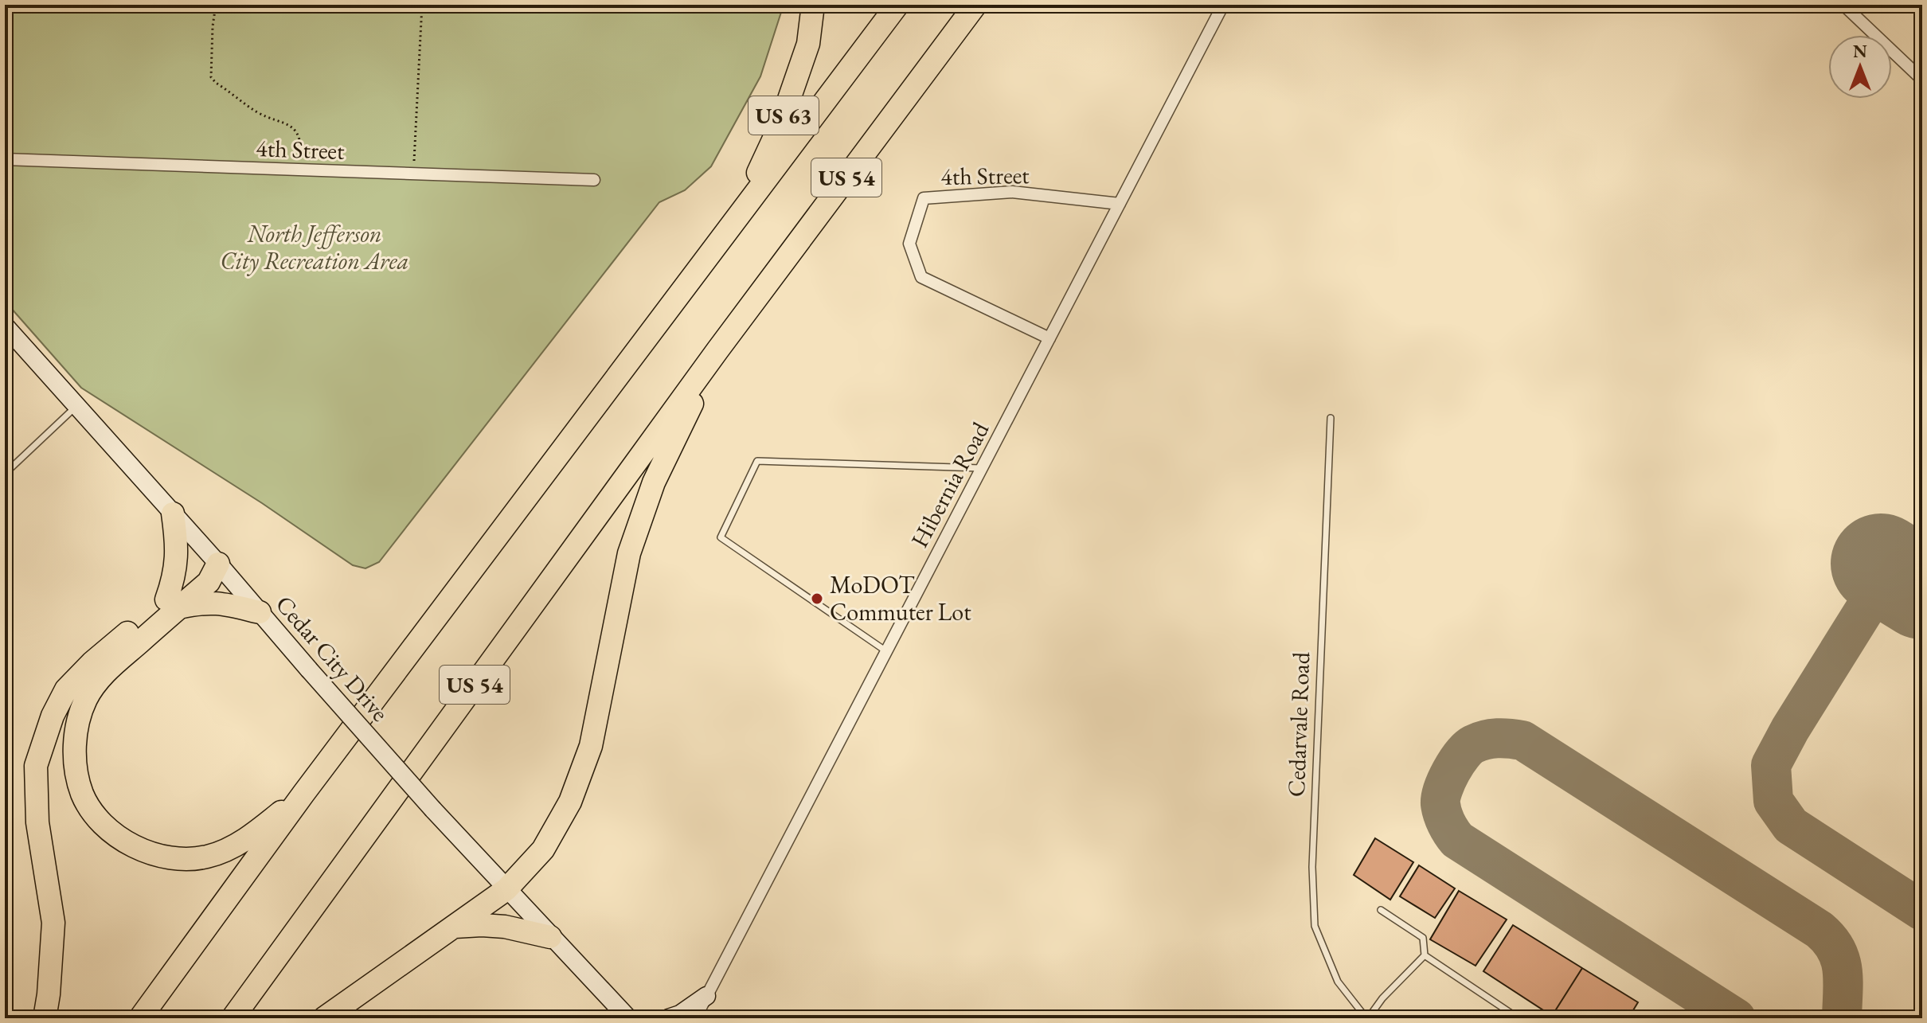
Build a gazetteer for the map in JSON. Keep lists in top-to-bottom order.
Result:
{
  "streets": {
    "highway": ["US 63", "US 54"],
    "street": ["4th Street", "Hibernia Road", "Cedar City Drive"],
    "lane": ["Cedarvale Road"]
  },
  "crossings": [
    ["US 63", "US 54"],
    ["4th Street", "Hibernia Road"]
  ],
  "parks": ["North Jefferson City Recreation Area"],
  "places": ["MoDOT Commuter Lot"],
  "north": "top"
}
